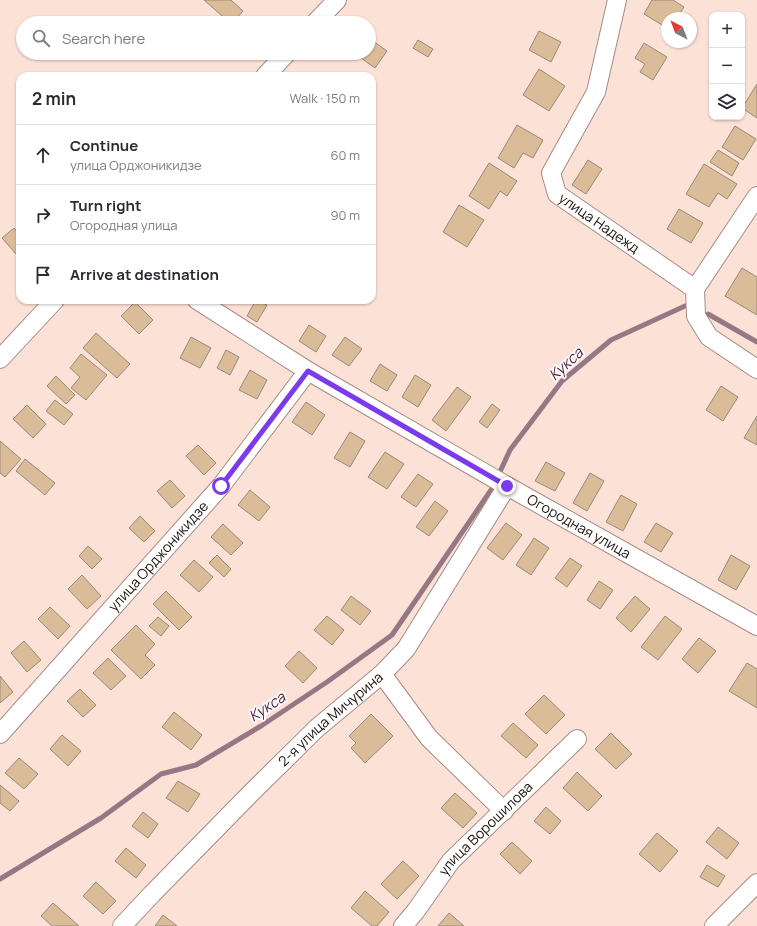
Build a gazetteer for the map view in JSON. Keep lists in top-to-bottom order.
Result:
{
  "streets": {
    "street": [
      "улица Надежд",
      "Огородная улица",
      "улица Орджоникидзе",
      "2-я улица Мичурина",
      "улица Ворошилова"
    ]
  },
  "crossings": [
    ["Огородная улица", "улица Орджоникидзе"],
    ["Огородная улица", "2-я улица Мичурина"]
  ],
  "water": ["Кукса"],
  "north": "top left",
  "page": {
    "map_buttons": ["+", "−"],
    "search": "Search here",
    "heading": ["2 min", "Walk · 150 m"],
    "list": [
      ["Continue", "улица Орджоникидзе", "60 m"],
      ["Turn right", "Огородная улица", "90 m"],
      "Arrive at destination"
    ]
  }
}
